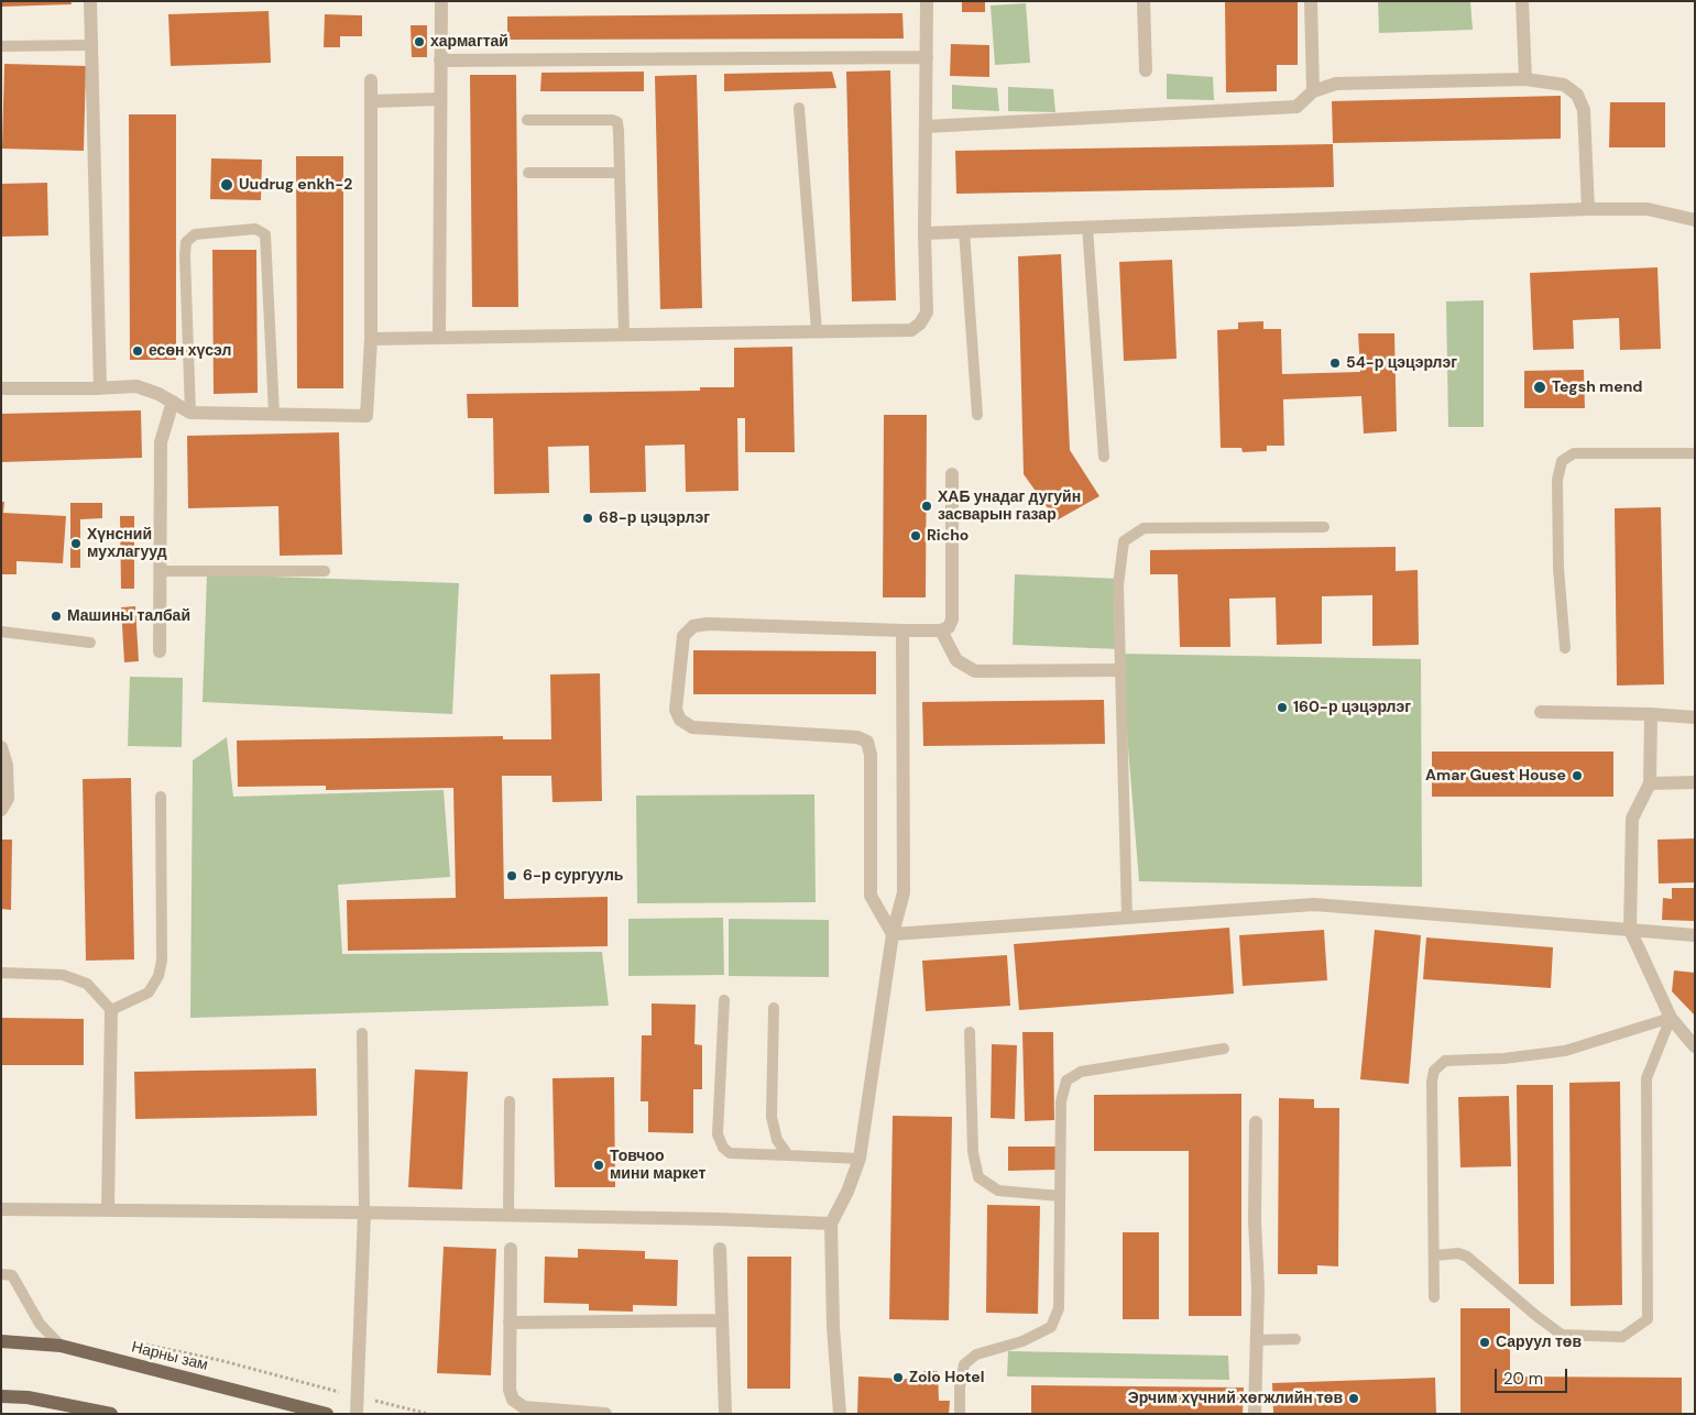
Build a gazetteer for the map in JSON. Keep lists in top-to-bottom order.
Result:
{
  "streets": {
    "main road": ["Нарны зам"]
  },
  "places": [
    "хармагтай",
    "Uudrug enkh-2",
    "есөн хүсэл",
    "54-р цэцэрлэг",
    "Tegsh mend",
    "ХАБ унадаг дугуйн засварын газар",
    "68-р цэцэрлэг",
    "Richo",
    "Хүнсний мухлагууд",
    "Машины талбай",
    "160-р цэцэрлэг",
    "Amar Guest House",
    "6-р сургууль",
    "Товчоо мини маркет",
    "Саруул төв",
    "Zolo Hotel",
    "Эрчим хүчний хөгжлийн төв"
  ],
  "scale_bar": "20 m"
}
